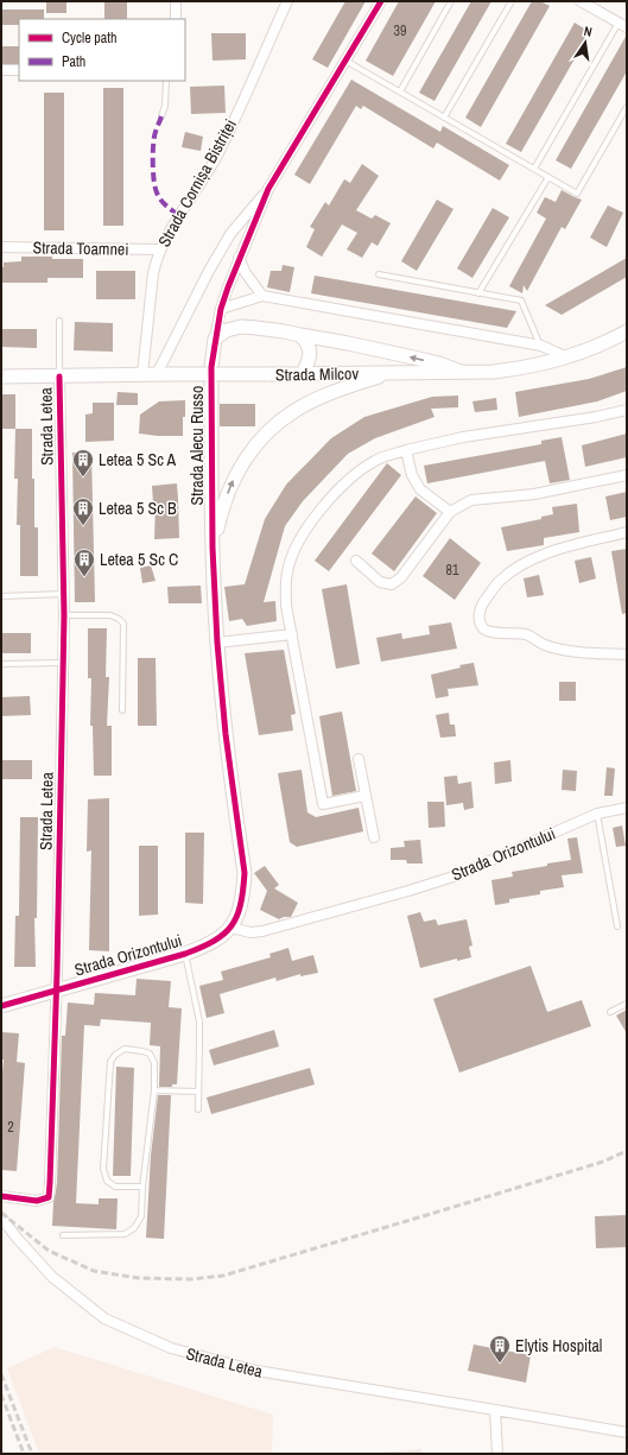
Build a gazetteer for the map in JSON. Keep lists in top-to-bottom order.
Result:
{
  "streets": {
    "street": [
      "Strada Cornișa Bistriței",
      "Strada Toamnei",
      "Strada Milcov",
      "Strada Letea",
      "Strada Alecu Russo",
      "Strada Orizontului"
    ]
  },
  "crossings": [
    ["Strada Cornișa Bistriței", "Strada Toamnei"],
    ["Strada Cornișa Bistriței", "Strada Milcov"],
    ["Strada Milcov", "Strada Letea"],
    ["Strada Milcov", "Strada Alecu Russo"],
    ["Strada Letea", "Strada Orizontului"],
    ["Strada Alecu Russo", "Strada Orizontului"]
  ],
  "places": {
    "building": [
      "Letea 5 Sc A",
      "Letea 5 Sc B",
      "Letea 5 Sc C",
      "Elytis Hospital"
    ]
  },
  "house_numbers": ["39", "81", "2"],
  "legend": ["Cycle path", "Path"],
  "north": "top"
}
